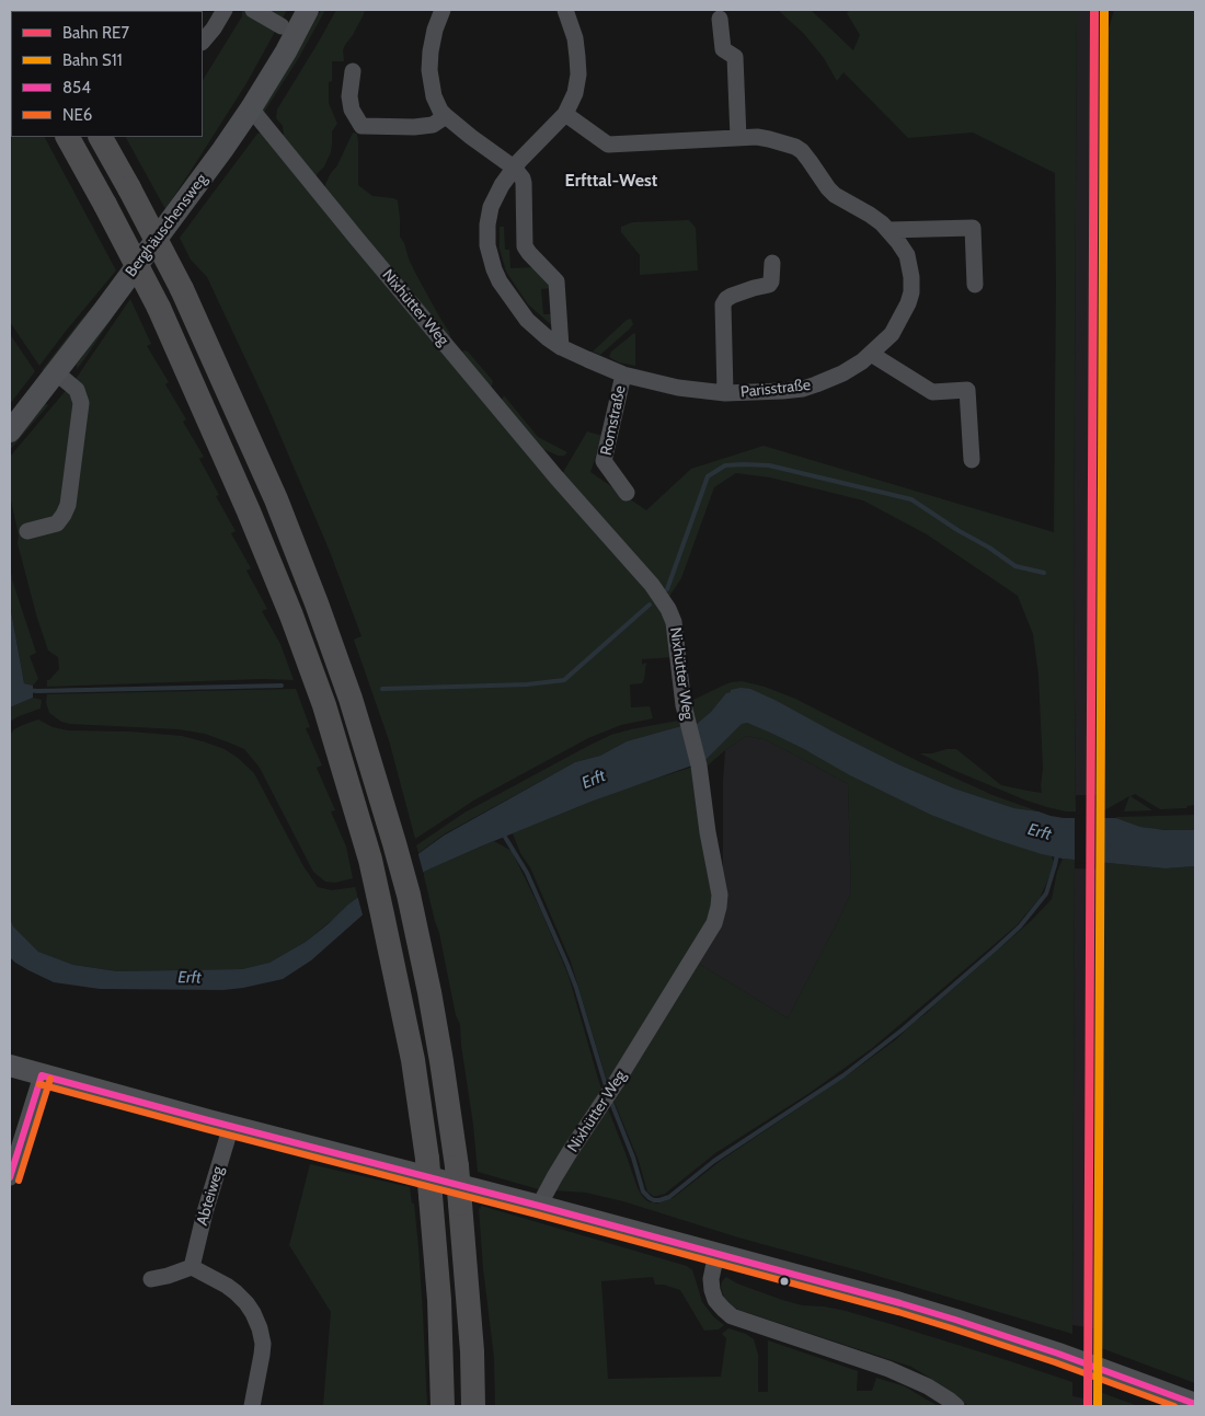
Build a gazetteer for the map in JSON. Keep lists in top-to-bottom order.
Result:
{
  "streets": {
    "main road": ["Berghäuschensweg"],
    "street": [
      "Nixhütter Weg",
      "Parisstraße",
      "Romstraße",
      "Abteiweg"
    ]
  },
  "crossings": [
    ["Berghäuschensweg", "Nixhütter Weg"],
    ["Parisstraße", "Romstraße"]
  ],
  "districts": ["Erfttal-West"],
  "water": ["Erft"],
  "lines": [
    "rail line RE7",
    "rail line S11",
    "transit line 854",
    "transit line NE6"
  ],
  "legend": [
    "Bahn RE7",
    "Bahn S11",
    "854",
    "NE6"
  ]
}
